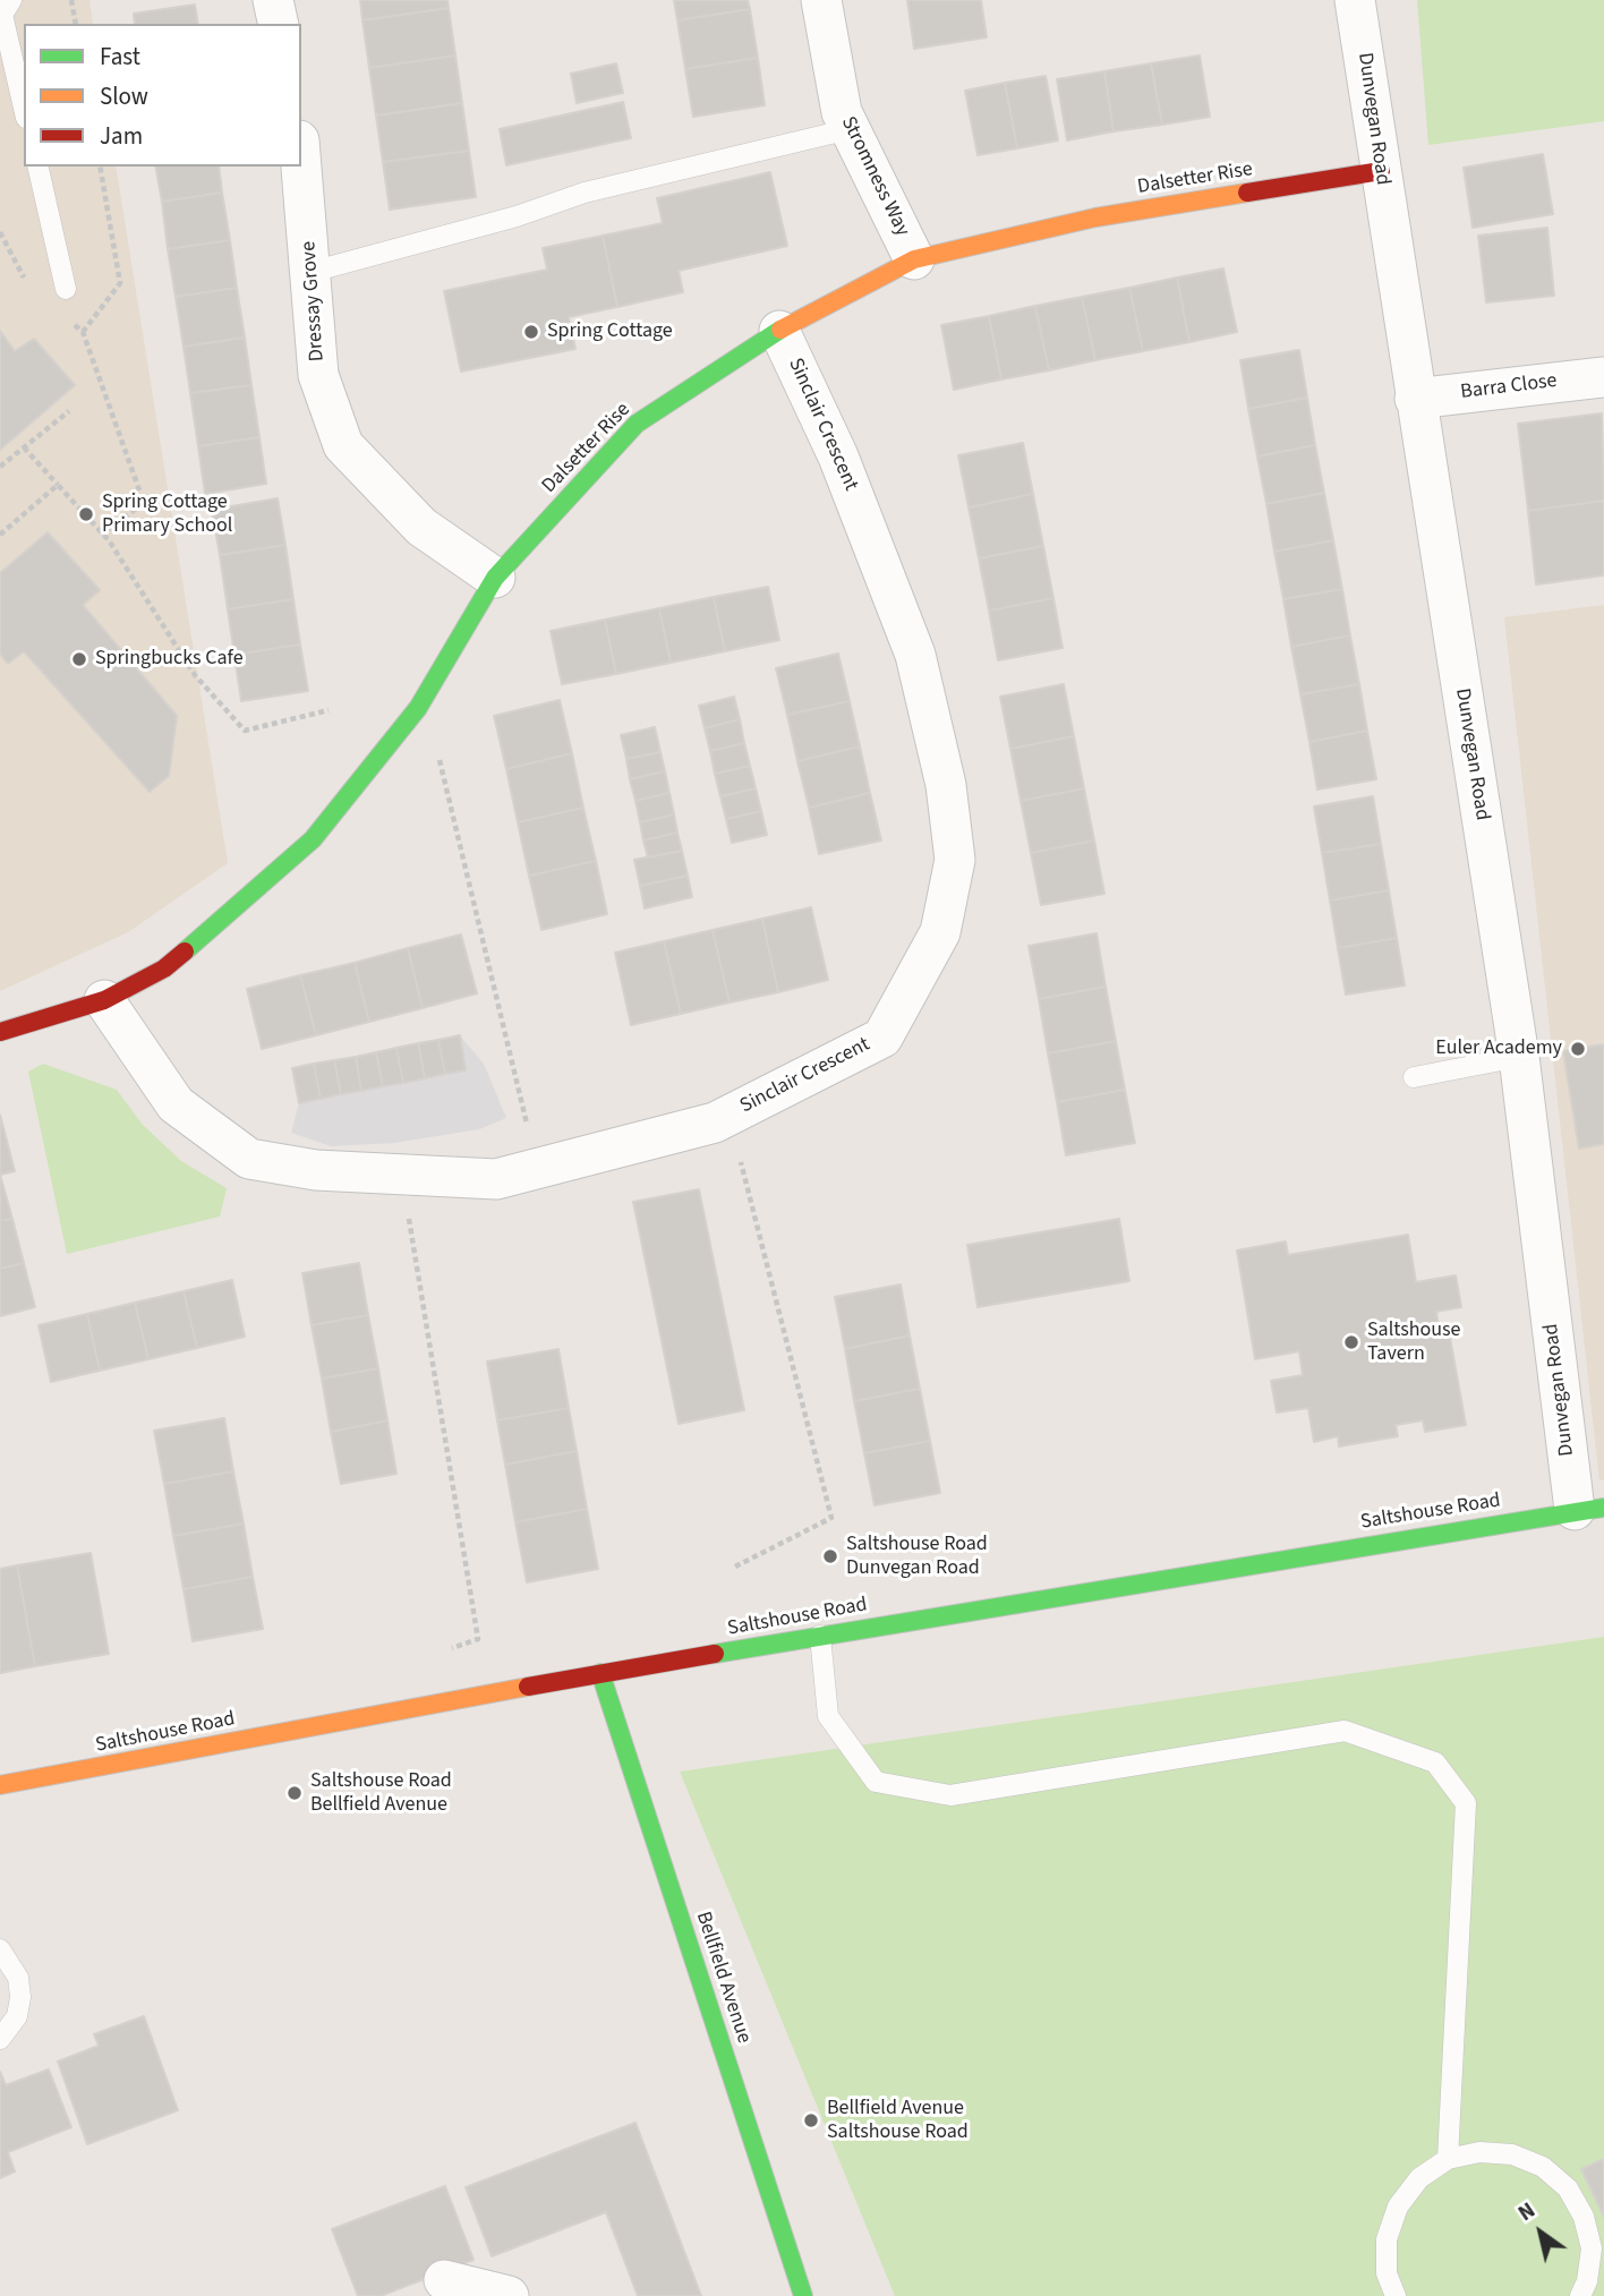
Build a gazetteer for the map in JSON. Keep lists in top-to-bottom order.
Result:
{
  "streets": {
    "street": [
      "Dunvegan Road",
      "Stromness Way",
      "Dalsetter Rise",
      "Dressay Grove",
      "Barra Close",
      "Sinclair Crescent",
      "Saltshouse Road",
      "Bellfield Avenue"
    ]
  },
  "crossings": [
    ["Dunvegan Road", "Dalsetter Rise"],
    ["Dunvegan Road", "Barra Close"],
    ["Dunvegan Road", "Saltshouse Road"],
    ["Stromness Way", "Dalsetter Rise"],
    ["Dalsetter Rise", "Dressay Grove"],
    ["Dalsetter Rise", "Sinclair Crescent"],
    ["Saltshouse Road", "Bellfield Avenue"]
  ],
  "places": [
    "Spring Cottage",
    "Spring Cottage Primary School",
    "Springbucks Cafe",
    "Euler Academy",
    "Saltshouse Tavern",
    "Saltshouse Road Dunvegan Road",
    "Saltshouse Road Bellfield Avenue",
    "Bellfield Avenue Saltshouse Road"
  ],
  "legend": ["Fast", "Slow", "Jam"],
  "north": "top left"
}
